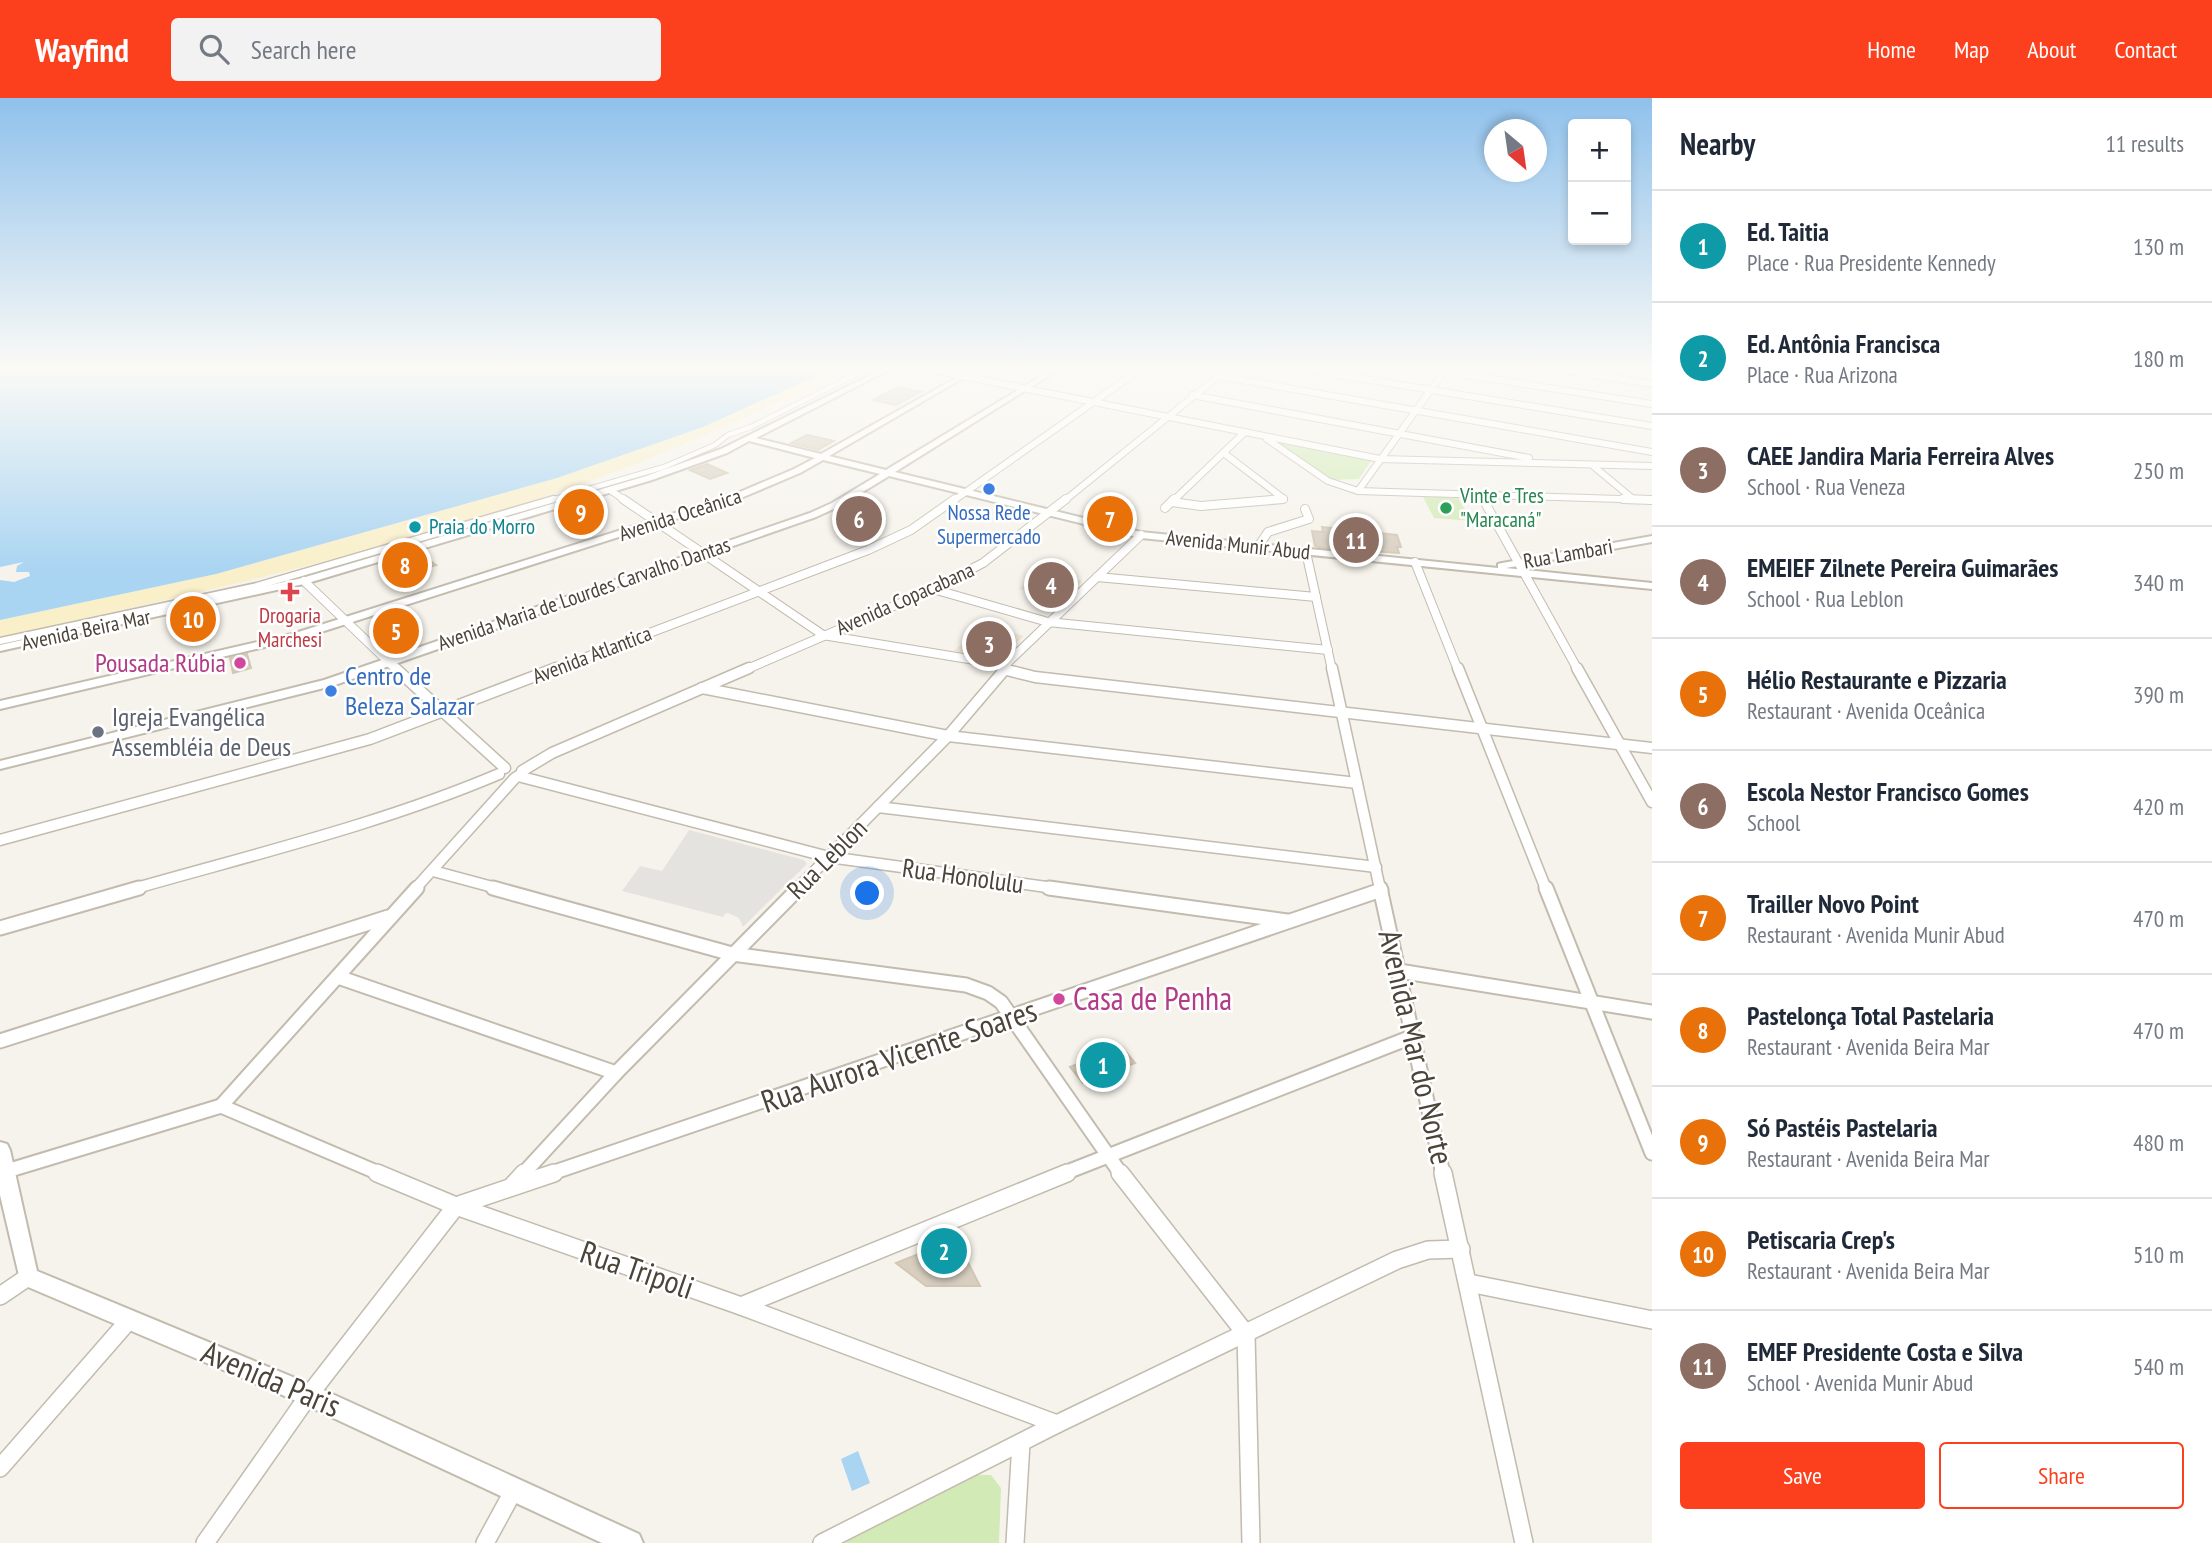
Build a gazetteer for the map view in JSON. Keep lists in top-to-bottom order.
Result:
{
  "streets": {
    "street": [
      "Avenida Oceânica",
      "Avenida Munir Abud",
      "Rua Lambari",
      "Avenida Maria de Lourdes Carvalho Dantas",
      "Avenida Copacabana",
      "Avenida Beira Mar",
      "Avenida Atlantica",
      "Rua Leblon",
      "Rua Honolulu",
      "Avenida Mar do Norte",
      "Rua Aurora Vicente Soares",
      "Rua Tripoli",
      "Avenida Paris"
    ]
  },
  "crossings": [
    ["Avenida Oceânica", "Avenida Munir Abud"],
    ["Avenida Munir Abud", "Rua Lambari"],
    ["Avenida Munir Abud", "Avenida Maria de Lourdes Carvalho Dantas"],
    ["Avenida Munir Abud", "Avenida Copacabana"],
    ["Avenida Munir Abud", "Avenida Beira Mar"],
    ["Avenida Munir Abud", "Avenida Atlantica"],
    ["Avenida Munir Abud", "Rua Leblon"],
    ["Avenida Munir Abud", "Avenida Mar do Norte"],
    ["Avenida Copacabana", "Rua Honolulu"],
    ["Rua Leblon", "Rua Honolulu"],
    ["Rua Leblon", "Rua Aurora Vicente Soares"],
    ["Rua Honolulu", "Rua Aurora Vicente Soares"],
    ["Avenida Mar do Norte", "Rua Aurora Vicente Soares"],
    ["Rua Aurora Vicente Soares", "Rua Tripoli"]
  ],
  "places": {
    "other": [
      "Nossa Rede Supermercado",
      "Vinte e Tres \"Maracaná\"",
      "Praia do Morro",
      "Pousada Rúbia",
      "Centro de Beleza Salazar",
      "Igreja Evangélica Assembléia de Deus",
      "Casa de Penha"
    ],
    "health": ["Drogaria Marchesi"]
  },
  "north": "bottom right",
  "page": {
    "header": "Wayfind",
    "search": "Search here",
    "nav": [
      "Home",
      "Map",
      "About",
      "Contact"
    ],
    "heading": ["Nearby", "11 results"],
    "map_buttons": ["+", "−"],
    "list": [
      {
        "mark": "1",
        "name": "Ed. Taitia",
        "note": "Place · Rua Presidente Kennedy",
        "value": "130 m"
      },
      {
        "mark": "2",
        "name": "Ed. Antônia Francisca",
        "note": "Place · Rua Arizona",
        "value": "180 m"
      },
      {
        "mark": "3",
        "name": "CAEE Jandira Maria Ferreira Alves",
        "note": "School · Rua Veneza",
        "value": "250 m"
      },
      {
        "mark": "4",
        "name": "EMEIEF Zilnete Pereira Guimarães",
        "note": "School · Rua Leblon",
        "value": "340 m"
      },
      {
        "mark": "5",
        "name": "Hélio Restaurante e Pizzaria",
        "note": "Restaurant · Avenida Oceânica",
        "value": "390 m"
      },
      {
        "mark": "6",
        "name": "Escola Nestor Francisco Gomes",
        "note": "School",
        "value": "420 m"
      },
      {
        "mark": "7",
        "name": "Trailler Novo Point",
        "note": "Restaurant · Avenida Munir Abud",
        "value": "470 m"
      },
      {
        "mark": "8",
        "name": "Pastelonça Total Pastelaria",
        "note": "Restaurant · Avenida Beira Mar",
        "value": "470 m"
      },
      {
        "mark": "9",
        "name": "Só Pastéis Pastelaria",
        "note": "Restaurant · Avenida Beira Mar",
        "value": "480 m"
      },
      {
        "mark": "10",
        "name": "Petiscaria Crep's",
        "note": "Restaurant · Avenida Beira Mar",
        "value": "510 m"
      },
      {
        "mark": "11",
        "name": "EMEF Presidente Costa e Silva",
        "note": "School · Avenida Munir Abud",
        "value": "540 m"
      }
    ],
    "pins": [
      "9",
      "6",
      "7",
      "11",
      "8",
      "4",
      "10",
      "5",
      "3",
      "1",
      "2"
    ],
    "buttons": ["Save", "Share"]
  }
}
